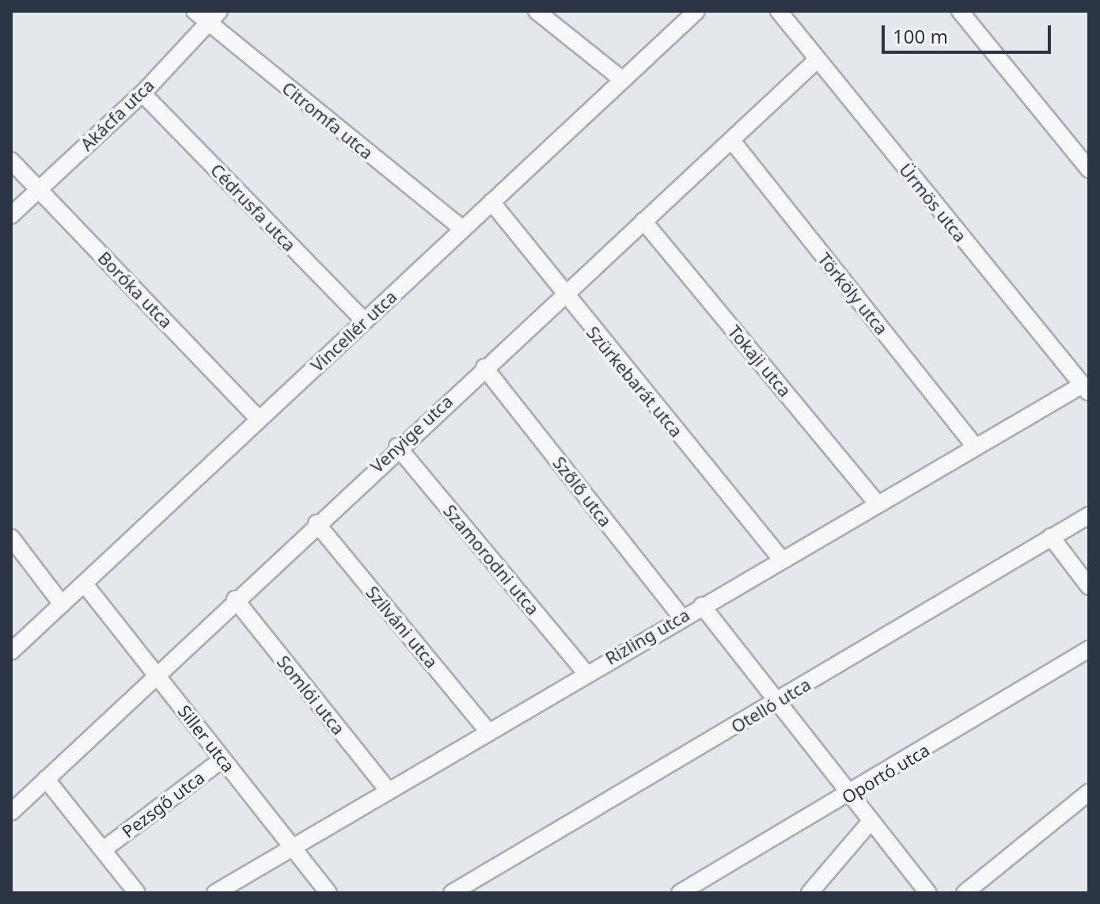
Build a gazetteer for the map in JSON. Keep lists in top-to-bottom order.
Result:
{
  "streets": {
    "street": [
      "Akácfa utca",
      "Citromfa utca",
      "Ürmös utca",
      "Cédrusfa utca",
      "Boróka utca",
      "Törköly utca",
      "Vincellér utca",
      "Tokaji utca",
      "Szürkebarát utca",
      "Venyige utca",
      "Szőlő utca",
      "Szamorodni utca",
      "Szilváni utca",
      "Rizling utca",
      "Somlói utca",
      "Otelló utca",
      "Siller utca",
      "Oportó utca",
      "Pezsgő utca"
    ]
  },
  "crossings": [
    ["Akácfa utca", "Citromfa utca"],
    ["Akácfa utca", "Cédrusfa utca"],
    ["Akácfa utca", "Boróka utca"],
    ["Citromfa utca", "Vincellér utca"],
    ["Ürmös utca", "Venyige utca"],
    ["Ürmös utca", "Rizling utca"],
    ["Cédrusfa utca", "Vincellér utca"],
    ["Boróka utca", "Vincellér utca"],
    ["Törköly utca", "Venyige utca"],
    ["Törköly utca", "Rizling utca"],
    ["Vincellér utca", "Szürkebarát utca"],
    ["Vincellér utca", "Siller utca"],
    ["Tokaji utca", "Venyige utca"],
    ["Tokaji utca", "Rizling utca"],
    ["Szürkebarát utca", "Venyige utca"],
    ["Szürkebarát utca", "Rizling utca"],
    ["Venyige utca", "Szőlő utca"],
    ["Venyige utca", "Szamorodni utca"],
    ["Venyige utca", "Szilváni utca"],
    ["Venyige utca", "Somlói utca"],
    ["Venyige utca", "Siller utca"],
    ["Szőlő utca", "Rizling utca"],
    ["Szamorodni utca", "Rizling utca"],
    ["Szilváni utca", "Rizling utca"],
    ["Rizling utca", "Somlói utca"],
    ["Rizling utca", "Siller utca"],
    ["Siller utca", "Pezsgő utca"]
  ],
  "scale_bar": "100 m"
}
